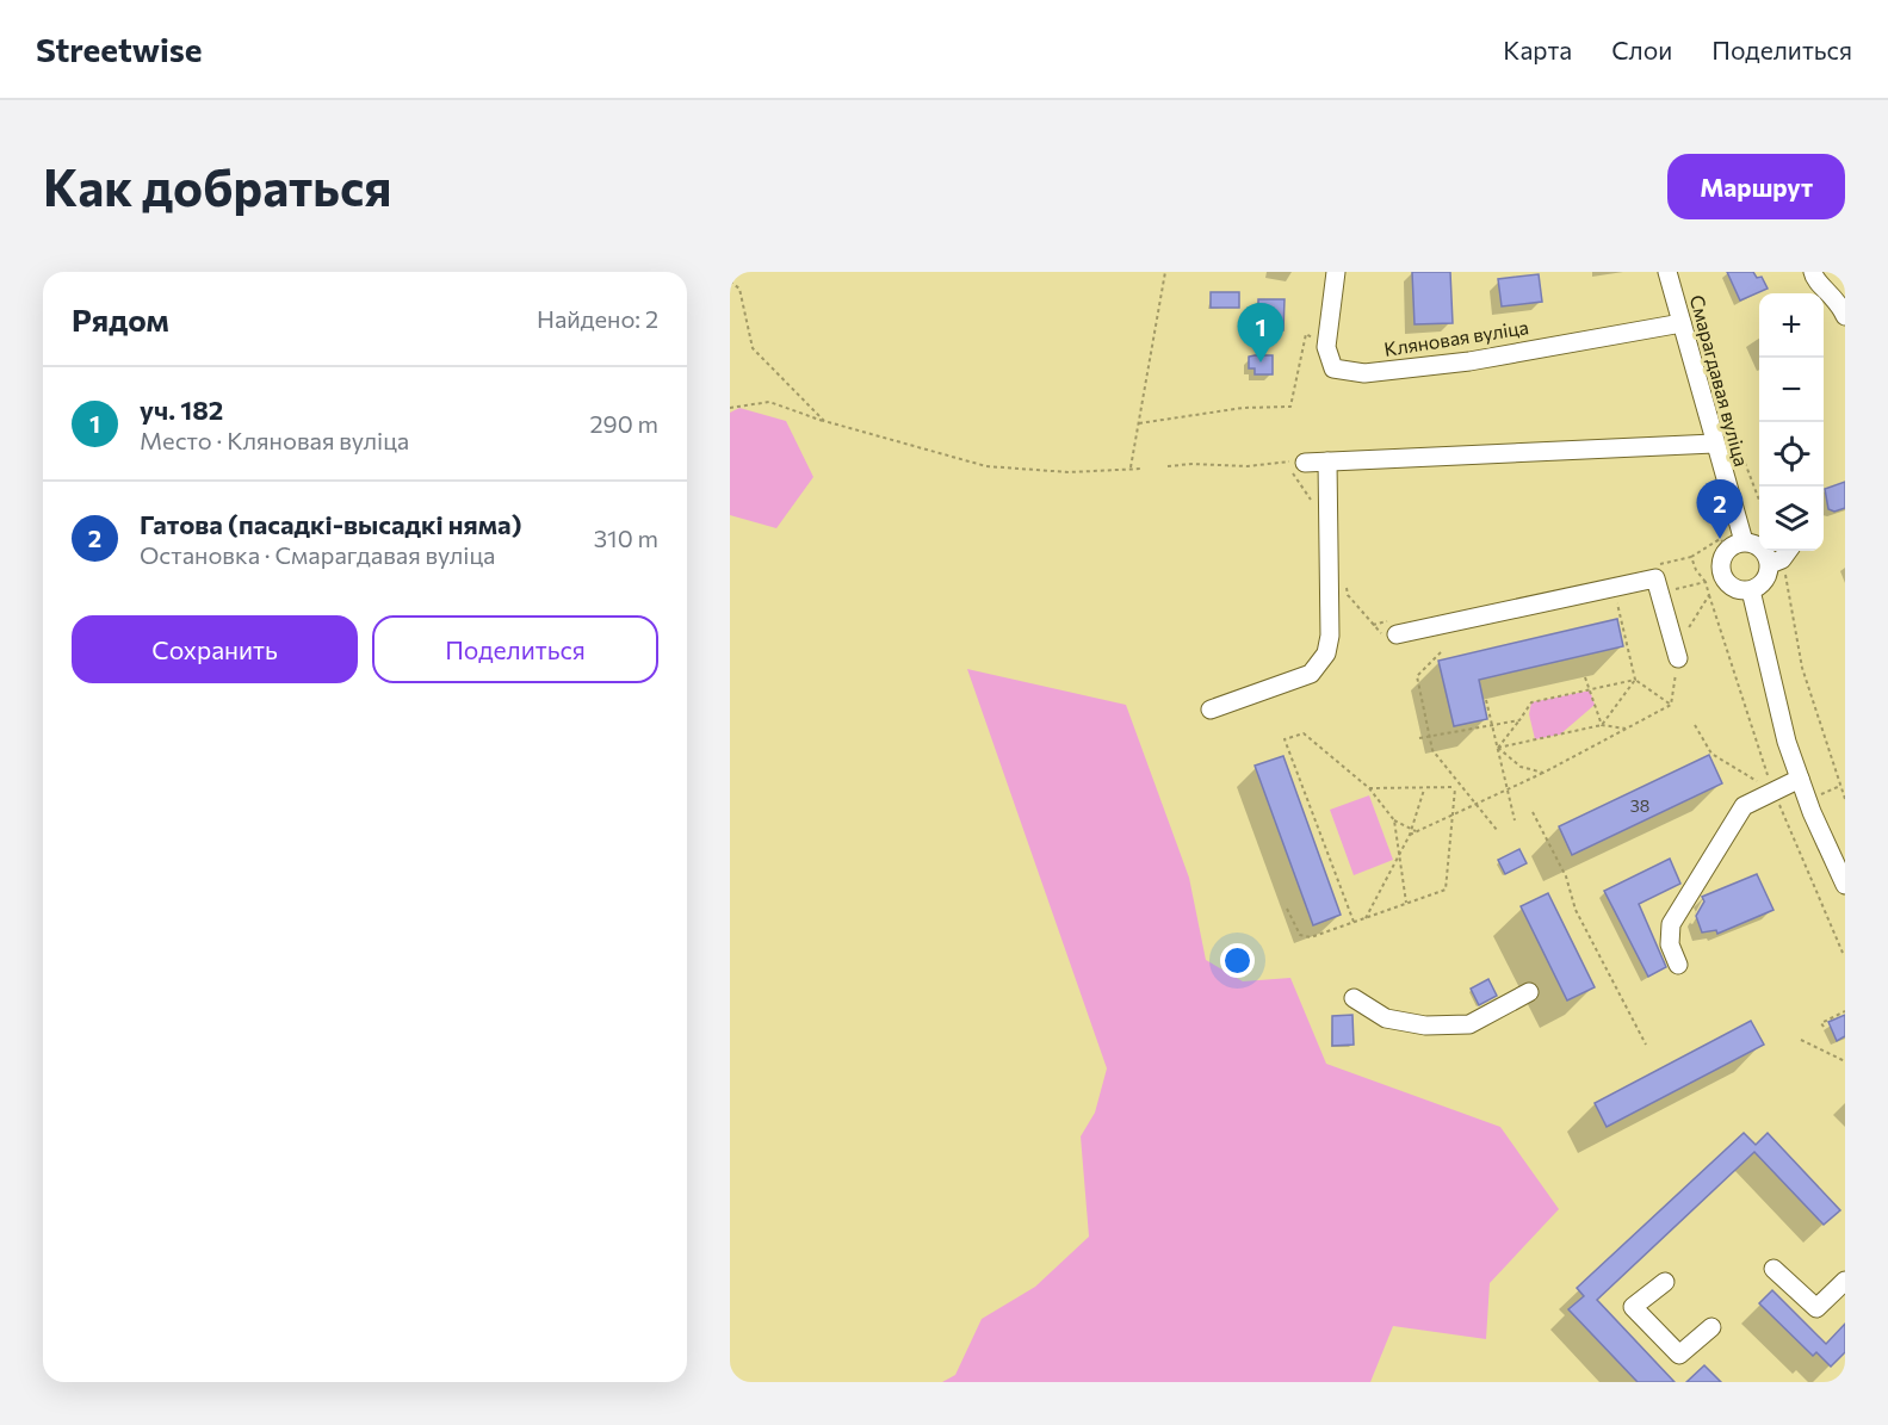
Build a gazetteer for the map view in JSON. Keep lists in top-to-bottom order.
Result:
{
  "streets": {
    "street": ["Кляновая вуліца", "Смарагдавая вуліца"]
  },
  "crossings": [
    ["Кляновая вуліца", "Смарагдавая вуліца"]
  ],
  "house_numbers": ["38"],
  "page": {
    "header": "Streetwise",
    "nav": ["Карта", "Слои", "Поделиться"],
    "buttons": [
      "Маршрут",
      ["Сохранить", "Поделиться"]
    ],
    "title": "Как добраться",
    "heading": ["Рядом", "Найдено: 2"],
    "map_buttons": ["+", "−"],
    "pins": ["1", "2"],
    "list": [
      {
        "mark": "1",
        "name": "уч. 182",
        "note": "Место · Кляновая вуліца",
        "value": "290 m"
      },
      {
        "mark": "2",
        "name": "Гатова (пасадкі-высадкі няма)",
        "note": "Остановка · Смарагдавая вуліца",
        "value": "310 m"
      }
    ]
  }
}
